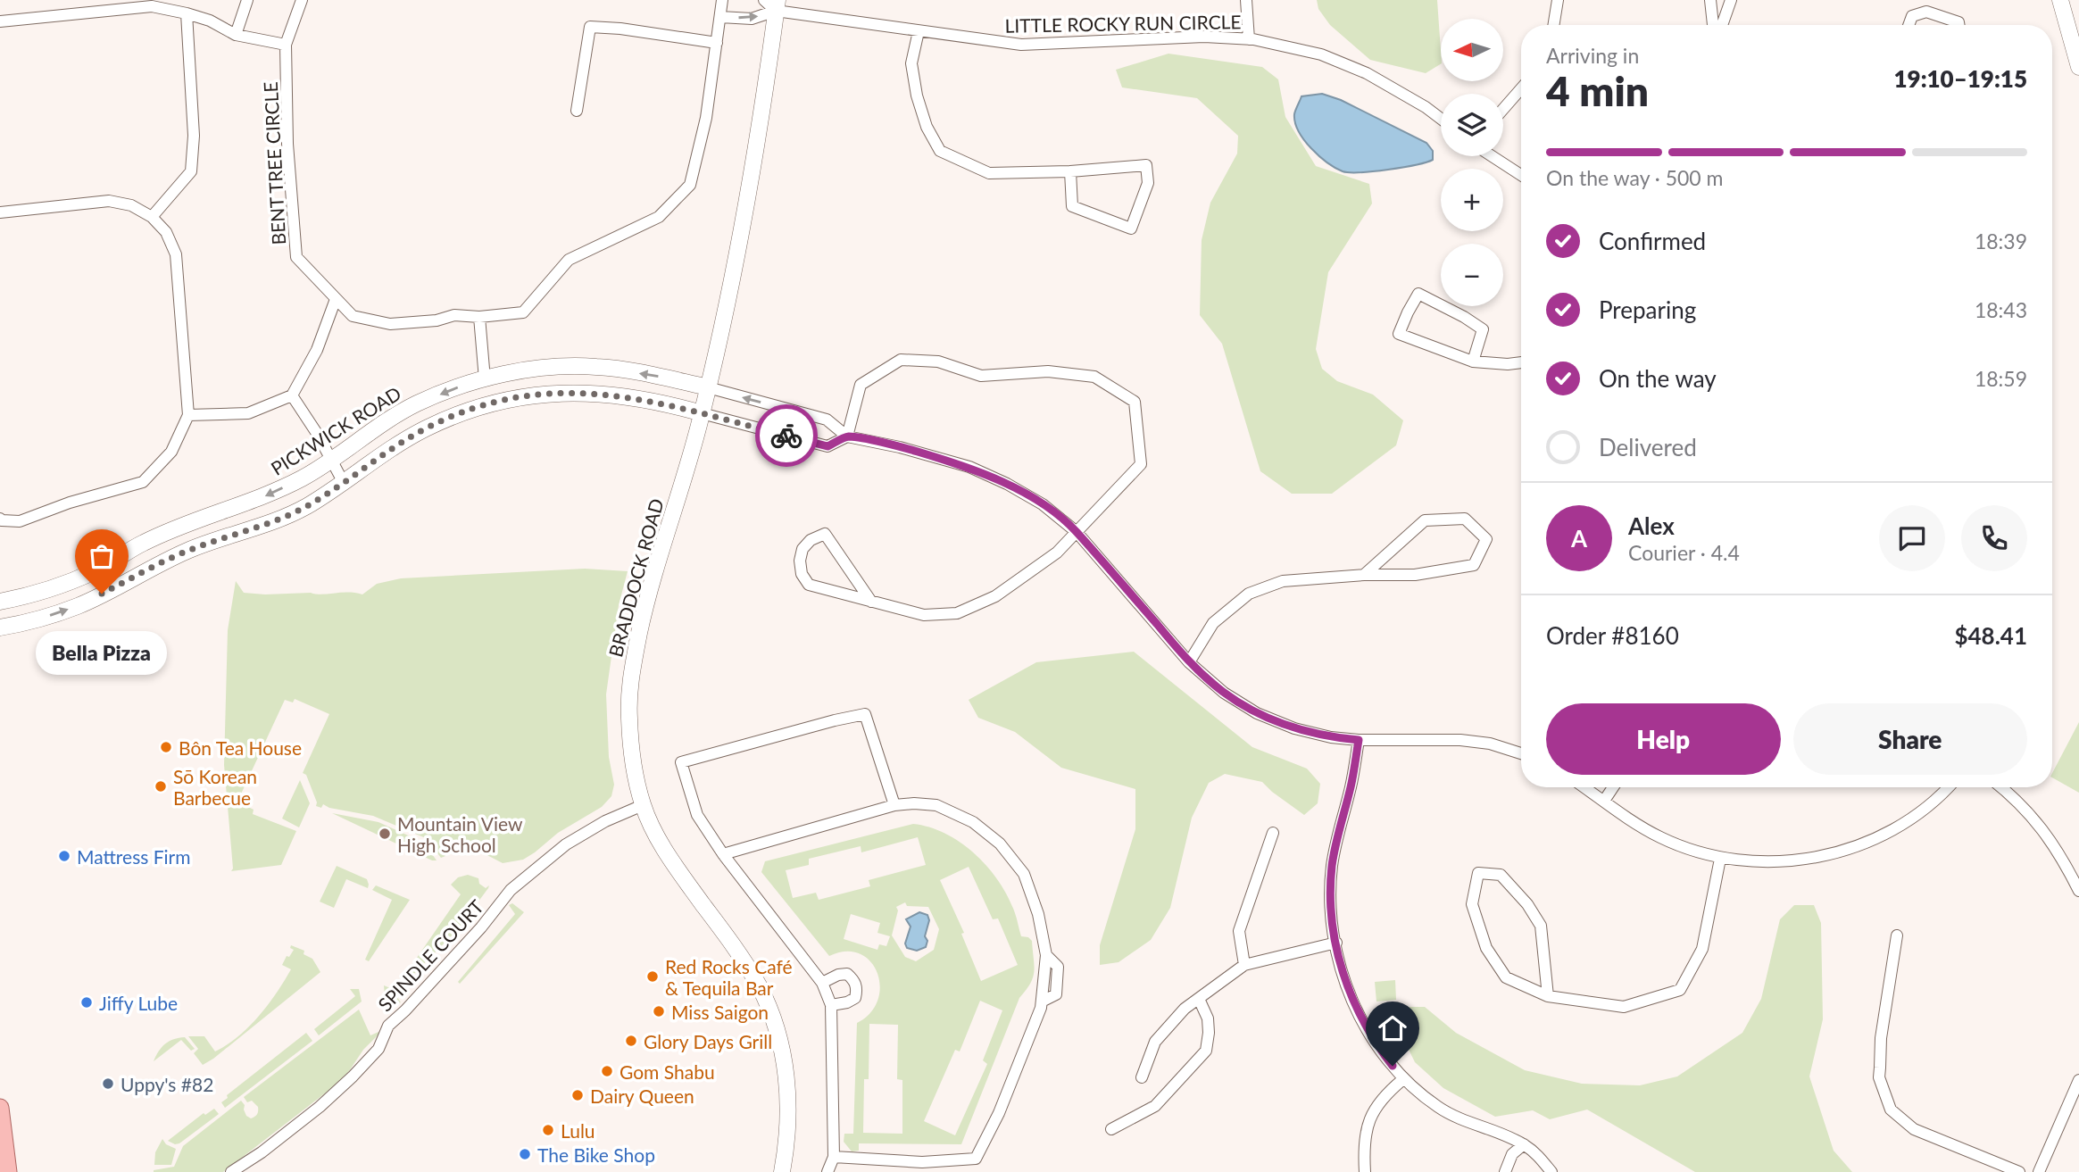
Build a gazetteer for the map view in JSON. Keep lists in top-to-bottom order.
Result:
{
  "streets": {
    "street": [
      "LITTLE ROCKY RUN CIRCLE",
      "BENT TREE CIRCLE",
      "PICKWICK ROAD",
      "BRADDOCK ROAD",
      "SPINDLE COURT"
    ]
  },
  "crossings": [
    ["LITTLE ROCKY RUN CIRCLE", "BRADDOCK ROAD"],
    ["PICKWICK ROAD", "BRADDOCK ROAD"],
    ["BRADDOCK ROAD", "SPINDLE COURT"]
  ],
  "places": [
    "Bella Pizza",
    "Bôn Tea House",
    "Sō Korean Barbecue",
    "Mountain View High School",
    "Mattress Firm",
    "Red Rocks Café & Tequila Bar",
    "Jiffy Lube",
    "Miss Saigon",
    "Glory Days Grill",
    "Gom Shabu",
    "Uppy's #82",
    "Dairy Queen",
    "Lulu",
    "The Bike Shop"
  ],
  "north": "left",
  "page": {
    "map_buttons": ["+", "−"],
    "heading": ["4 min", "Arriving in", "19:10–19:15"],
    "panel": [
      "Alex",
      "Courier · 4.4",
      "Order #8160",
      "$48.41"
    ],
    "bar": "On the way · 500 m",
    "list": [
      ["Confirmed", "18:39"],
      ["Preparing", "18:43"],
      ["On the way", "18:59"],
      "Delivered"
    ],
    "round": "A",
    "bubble": "Bella Pizza",
    "buttons": ["Help", "Share"]
  }
}
